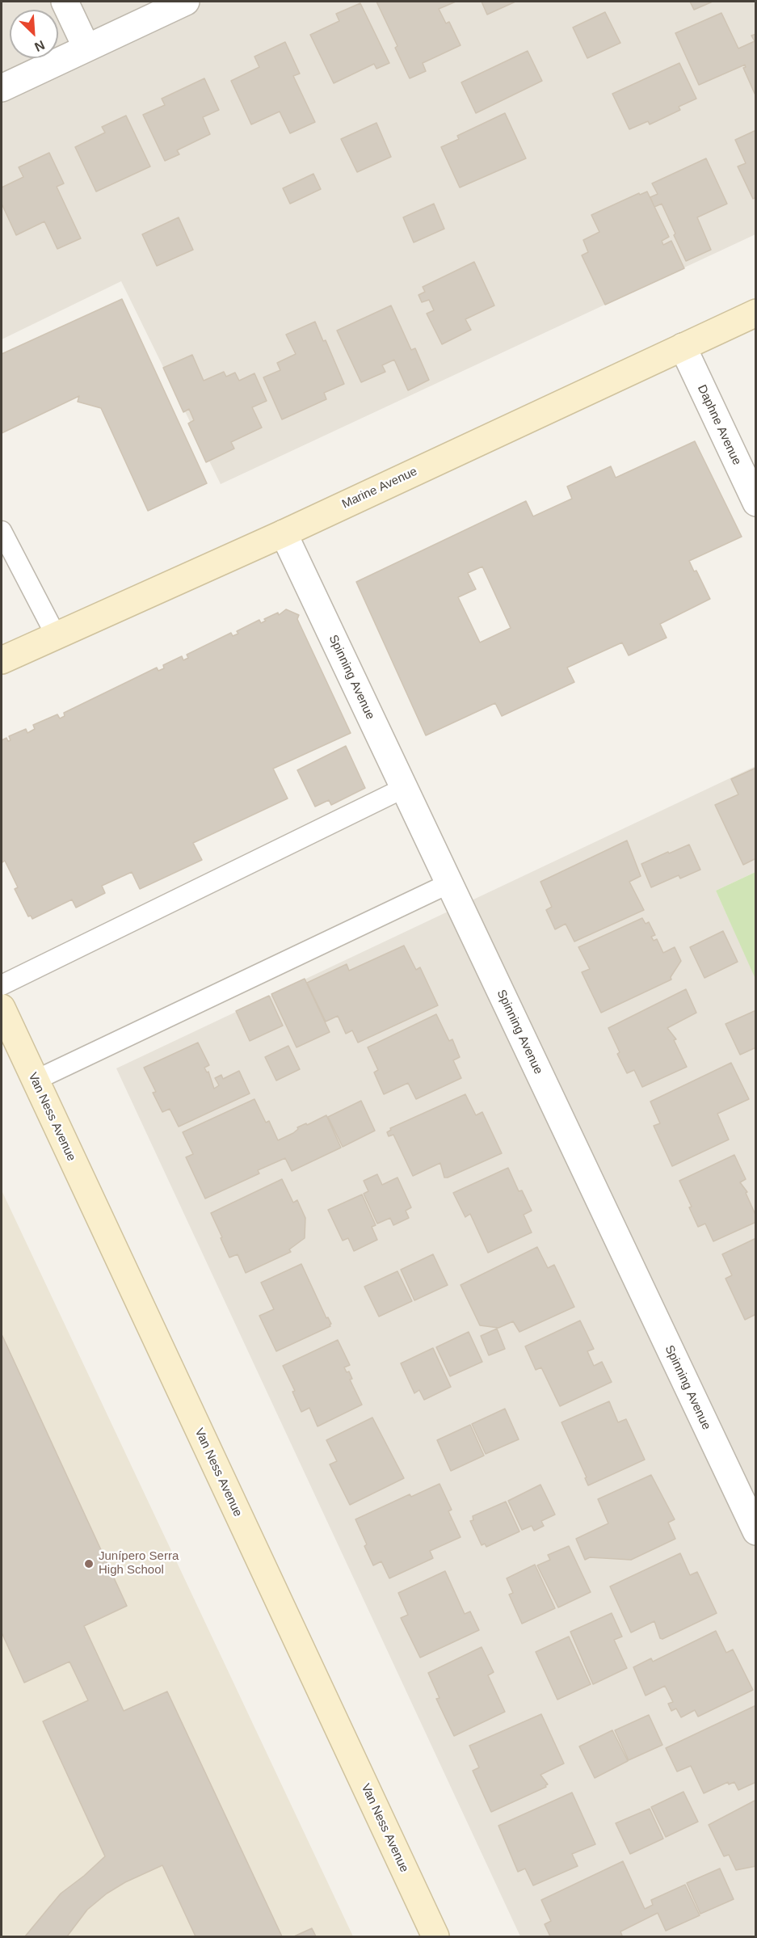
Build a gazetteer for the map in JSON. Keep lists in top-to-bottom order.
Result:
{
  "streets": {
    "main road": ["Marine Avenue", "Van Ness Avenue"],
    "street": ["Daphne Avenue", "Spinning Avenue"]
  },
  "crossings": [
    ["Daphne Avenue", "Marine Avenue"],
    ["Marine Avenue", "Spinning Avenue"]
  ],
  "places": ["Junípero Serra High School"],
  "north": "bottom right"
}
